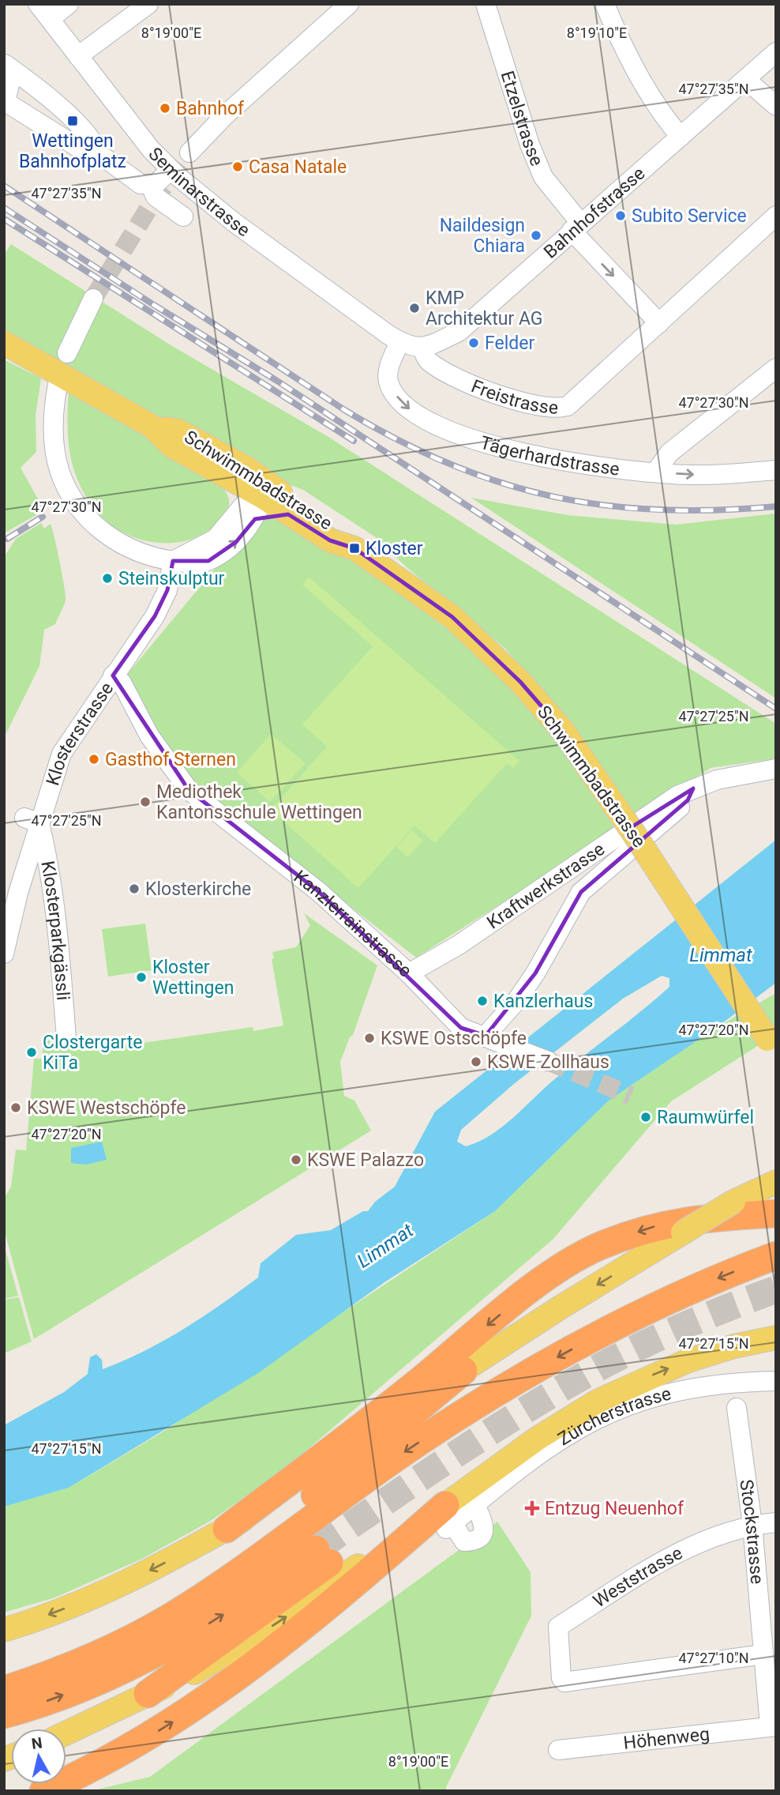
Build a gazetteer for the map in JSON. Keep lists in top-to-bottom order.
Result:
{
  "streets": {
    "main road": ["Schwimmbadstrasse"],
    "street": [
      "Etzelstrasse",
      "Seminarstrasse",
      "Bahnhofstrasse",
      "Freistrasse",
      "Tägerhardstrasse",
      "Klosterstrasse",
      "Kraftwerkstrasse",
      "Kanzlerrainstrasse",
      "Klosterparkgässli",
      "Zürcherstrasse",
      "Stockstrasse",
      "Weststrasse",
      "Höhenweg"
    ]
  },
  "crossings": [
    ["Etzelstrasse", "Bahnhofstrasse"],
    ["Seminarstrasse", "Tägerhardstrasse"],
    ["Bahnhofstrasse", "Freistrasse"],
    ["Klosterstrasse", "Kanzlerrainstrasse"],
    ["Klosterstrasse", "Klosterparkgässli"],
    ["Kraftwerkstrasse", "Kanzlerrainstrasse"],
    ["Stockstrasse", "Weststrasse"],
    ["Stockstrasse", "Höhenweg"]
  ],
  "one_way": ["Tägerhardstrasse"],
  "water": ["Limmat"],
  "places": {
    "other": [
      "Bahnhof",
      "Casa Natale",
      "Subito Service",
      "Naildesign Chiara",
      "KMP Architektur AG",
      "Felder",
      "Steinskulptur",
      "Gasthof Sternen",
      "Mediothek Kantonsschule Wettingen",
      "Klosterkirche",
      "Kloster Wettingen",
      "Kanzlerhaus",
      "KSWE Ostschöpfe",
      "Clostergarte KiTa",
      "KSWE Zollhaus",
      "KSWE Westschöpfe",
      "Raumwürfel",
      "KSWE Palazzo"
    ],
    "transit": ["Wettingen Bahnhofplatz", "Kloster"],
    "health": ["Entzug Neuenhof"]
  },
  "north": "top",
  "coordinates": [
    "8°19'00\"E",
    "8°19'10\"E",
    "47°27'35\"N",
    "47°27'30\"N",
    "47°27'25\"N",
    "47°27'20\"N",
    "47°27'15\"N",
    "47°27'10\"N"
  ]
}
